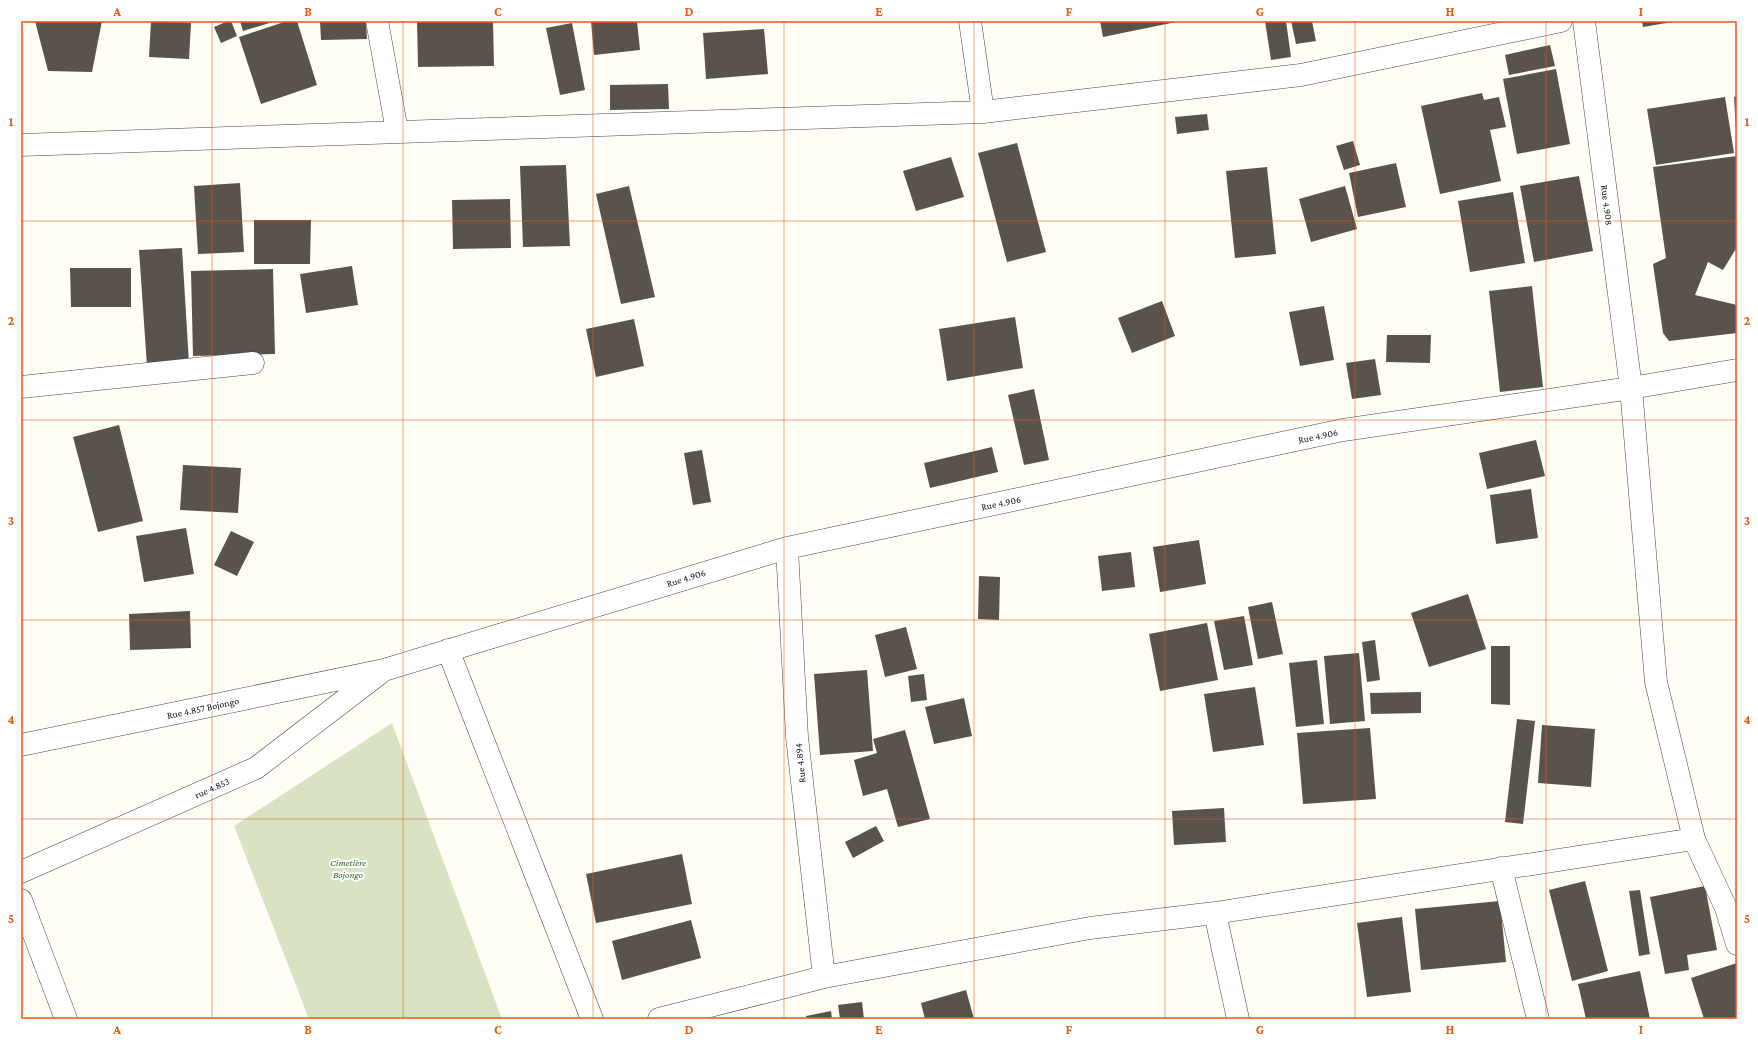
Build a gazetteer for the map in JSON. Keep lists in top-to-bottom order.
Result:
{
  "streets": {
    "street": [
      "Rue 4.908",
      "Rue 4.906",
      "Rue 4.857 Bojongo",
      "Rue 4.894",
      "rue 4.853"
    ]
  },
  "crossings": [
    ["Rue 4.908", "Rue 4.906"],
    ["Rue 4.906", "Rue 4.857 Bojongo"],
    ["Rue 4.906", "Rue 4.894"],
    ["Rue 4.906", "rue 4.853"],
    ["Rue 4.857 Bojongo", "rue 4.853"]
  ],
  "parks": ["Cimetière Bojongo"],
  "grid": {
    "columns": [
      "A",
      "B",
      "C",
      "D",
      "E",
      "F",
      "G",
      "H",
      "I"
    ],
    "rows": [
      "1",
      "2",
      "3",
      "4",
      "5"
    ]
  }
}
